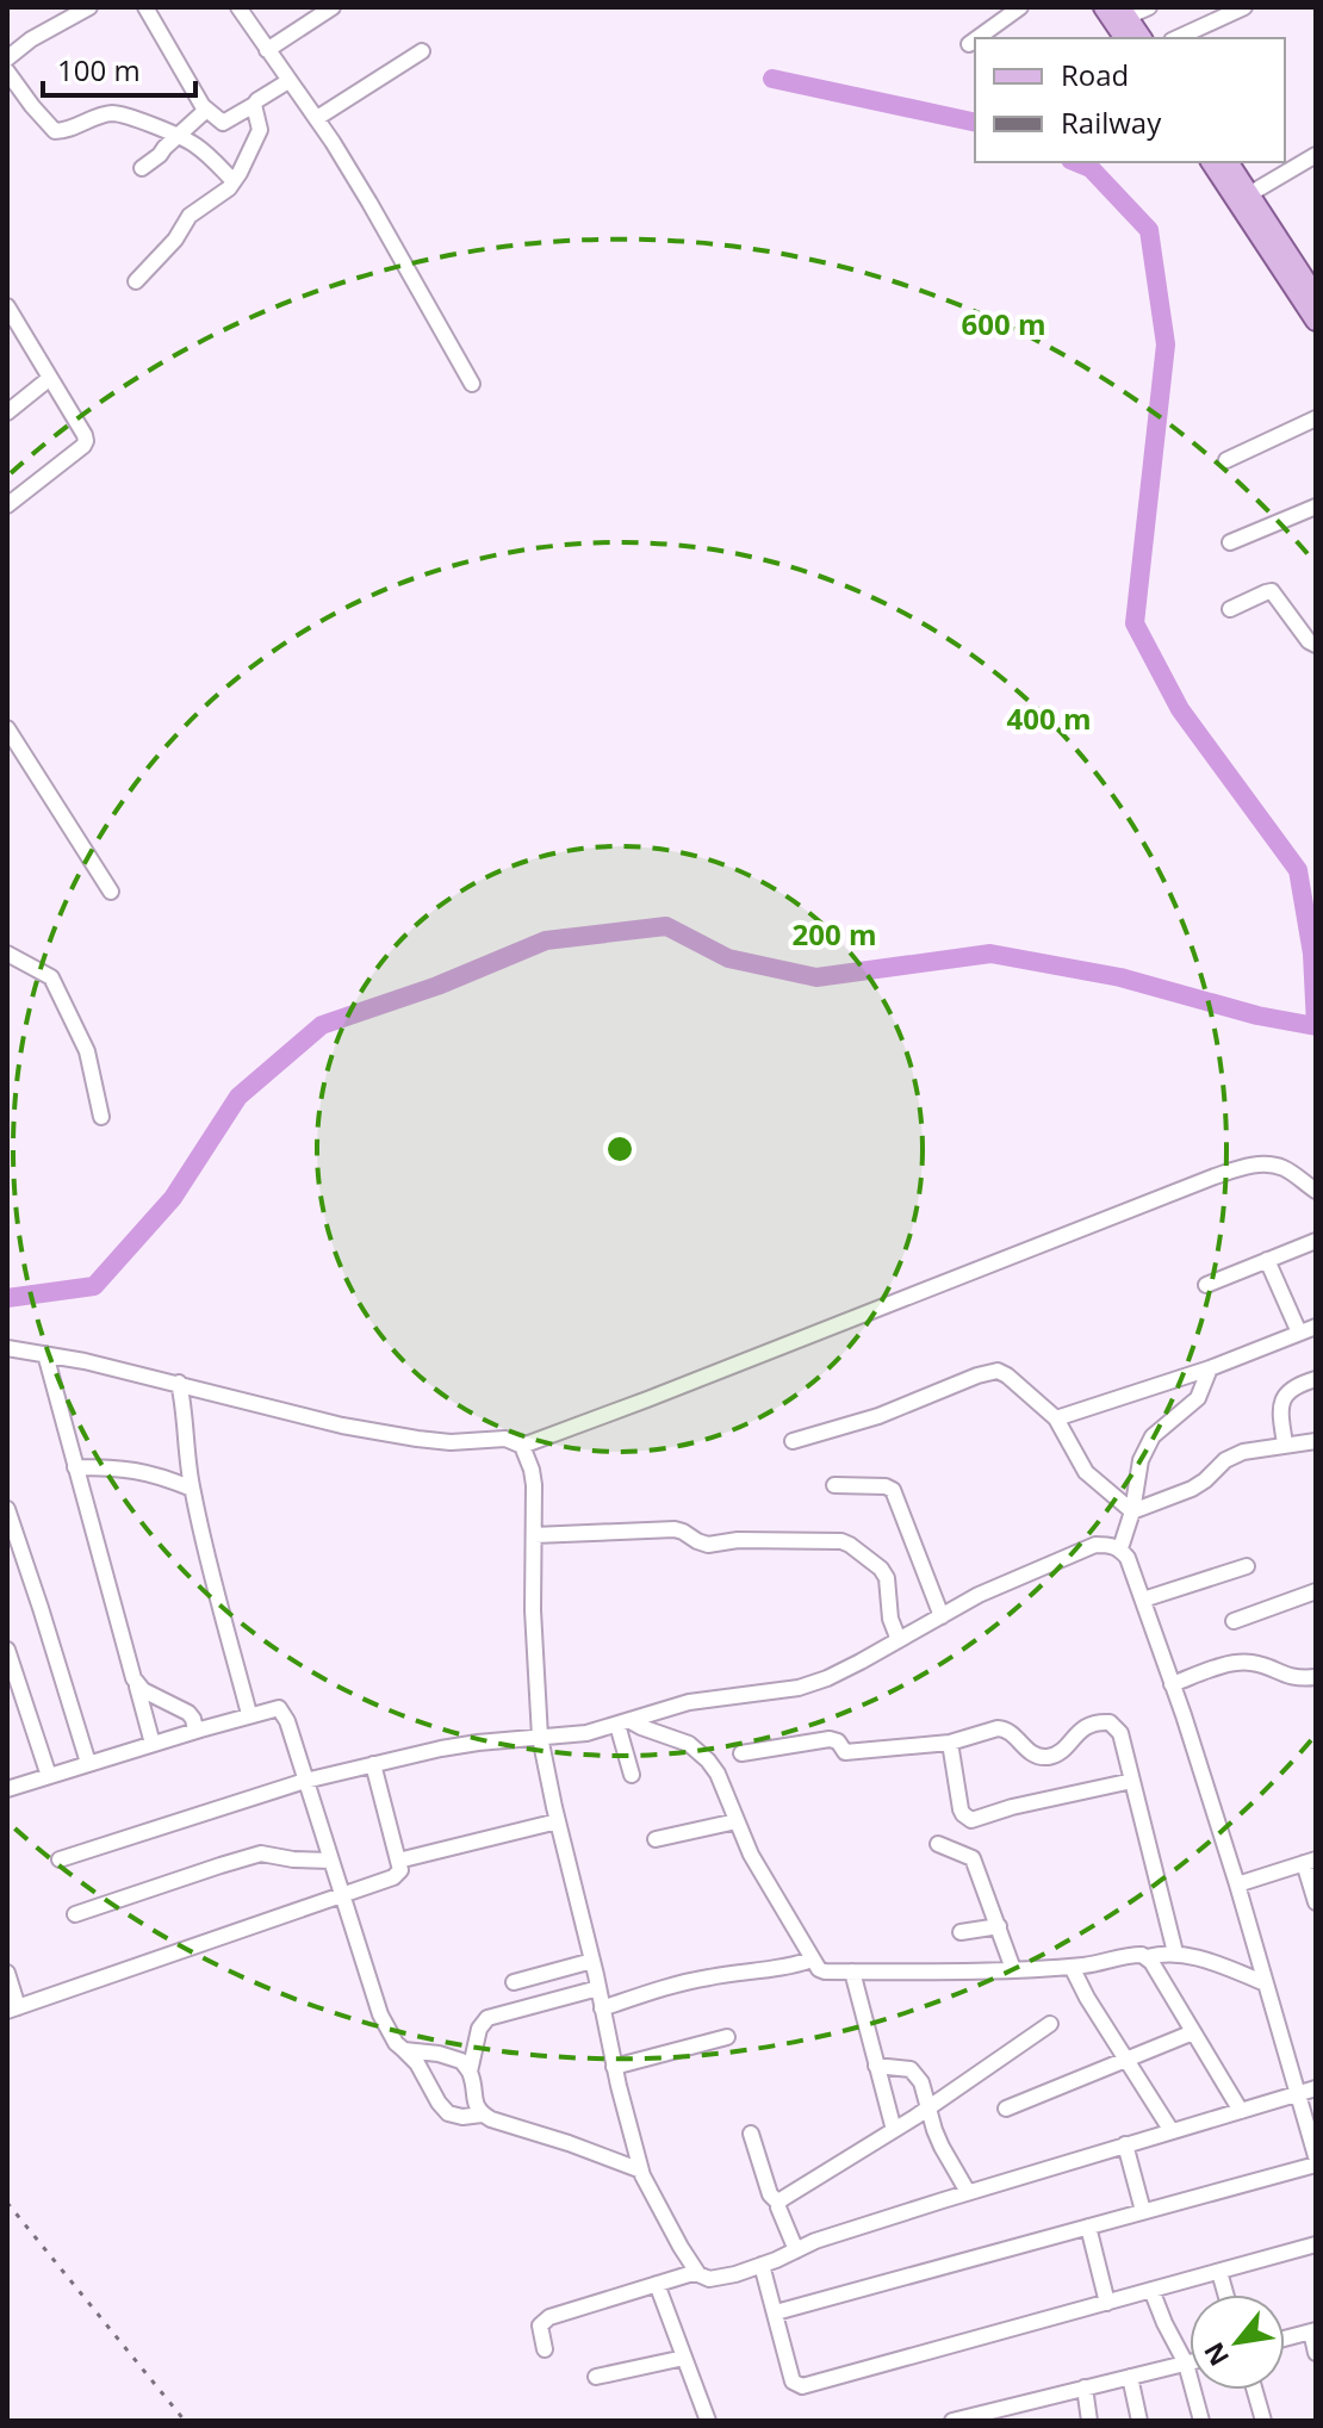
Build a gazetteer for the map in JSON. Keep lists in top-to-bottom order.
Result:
{
  "legend": ["Road", "Railway"],
  "scale_bar": "100 m",
  "north": "bottom left",
  "rings": ["600 m", "400 m", "200 m"]
}
